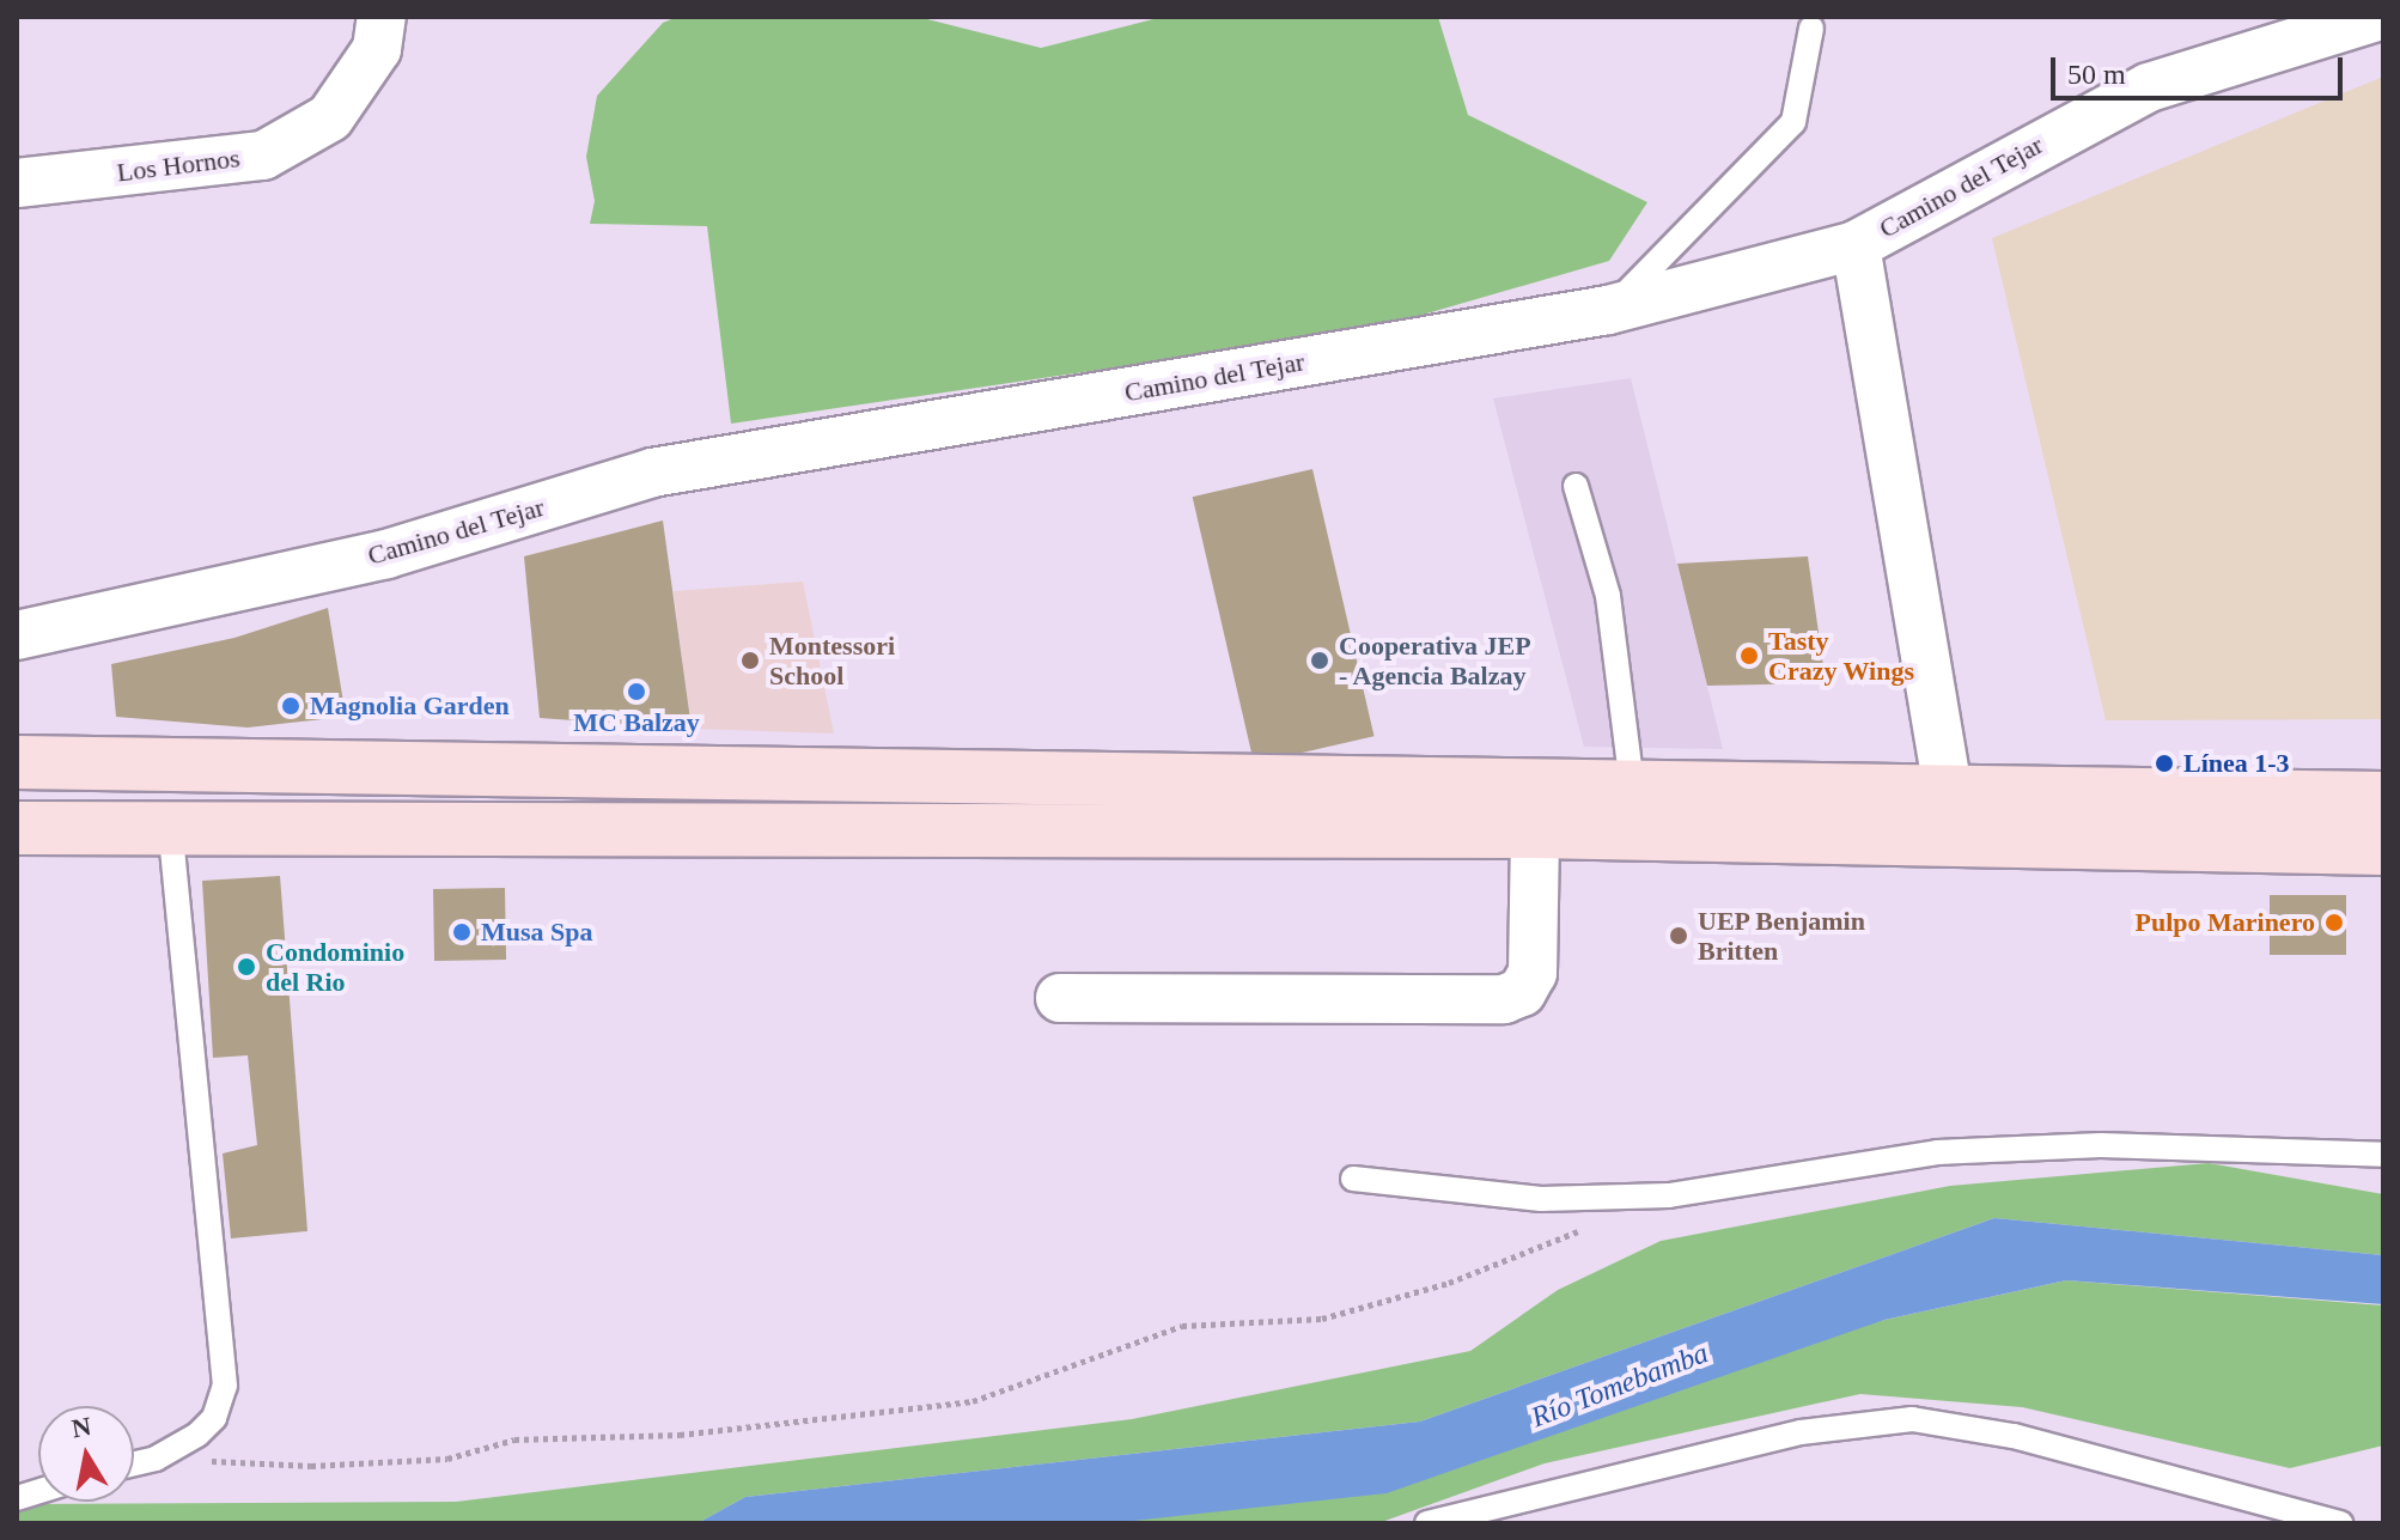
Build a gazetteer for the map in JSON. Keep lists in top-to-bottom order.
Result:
{
  "streets": {
    "street": ["Los Hornos", "Camino del Tejar"]
  },
  "water": ["Río Tomebamba"],
  "places": [
    "Tasty Crazy Wings",
    "Montessori School",
    "Cooperativa JEP - Agencia Balzay",
    "MC Balzay",
    "Magnolia Garden",
    "Línea 1-3",
    "Pulpo Marinero",
    "Musa Spa",
    "UEP Benjamin Britten",
    "Condominio del Rio"
  ],
  "scale_bar": "50 m",
  "north": "top"
}
